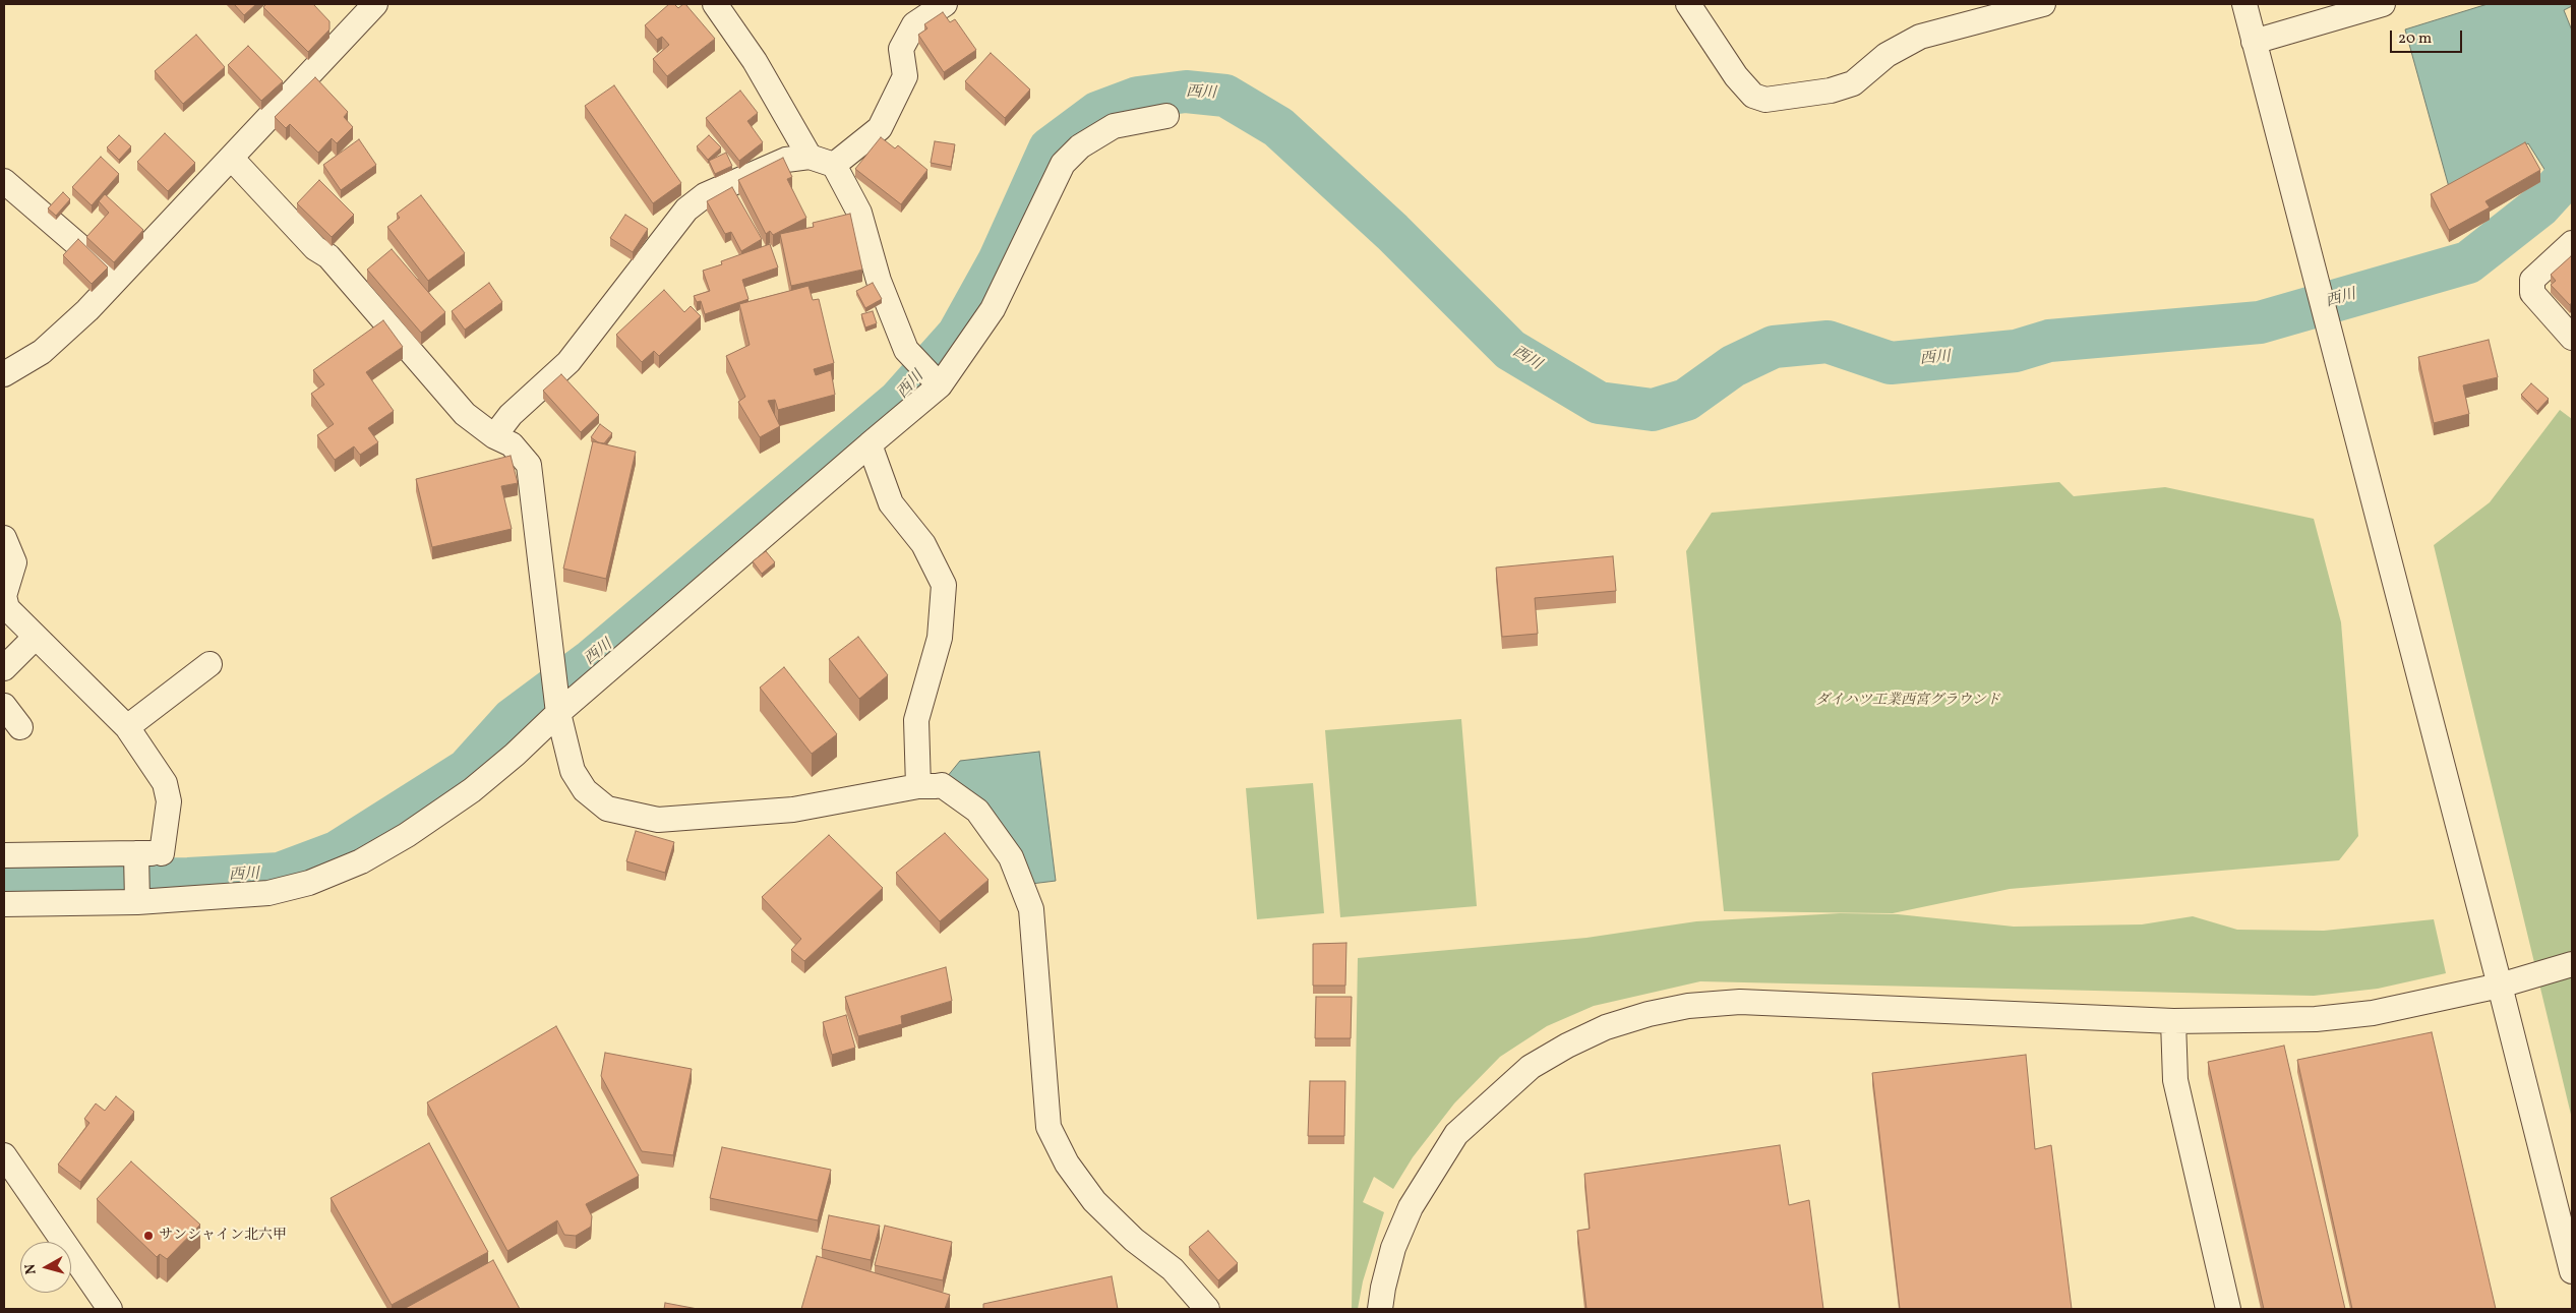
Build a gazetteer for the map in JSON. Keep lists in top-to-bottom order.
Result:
{
  "water": ["西川"],
  "parks": ["ダイハツ工業西宮グラウンド"],
  "places": ["サンシャイン北六甲"],
  "scale_bar": "20 m",
  "north": "left"
}
